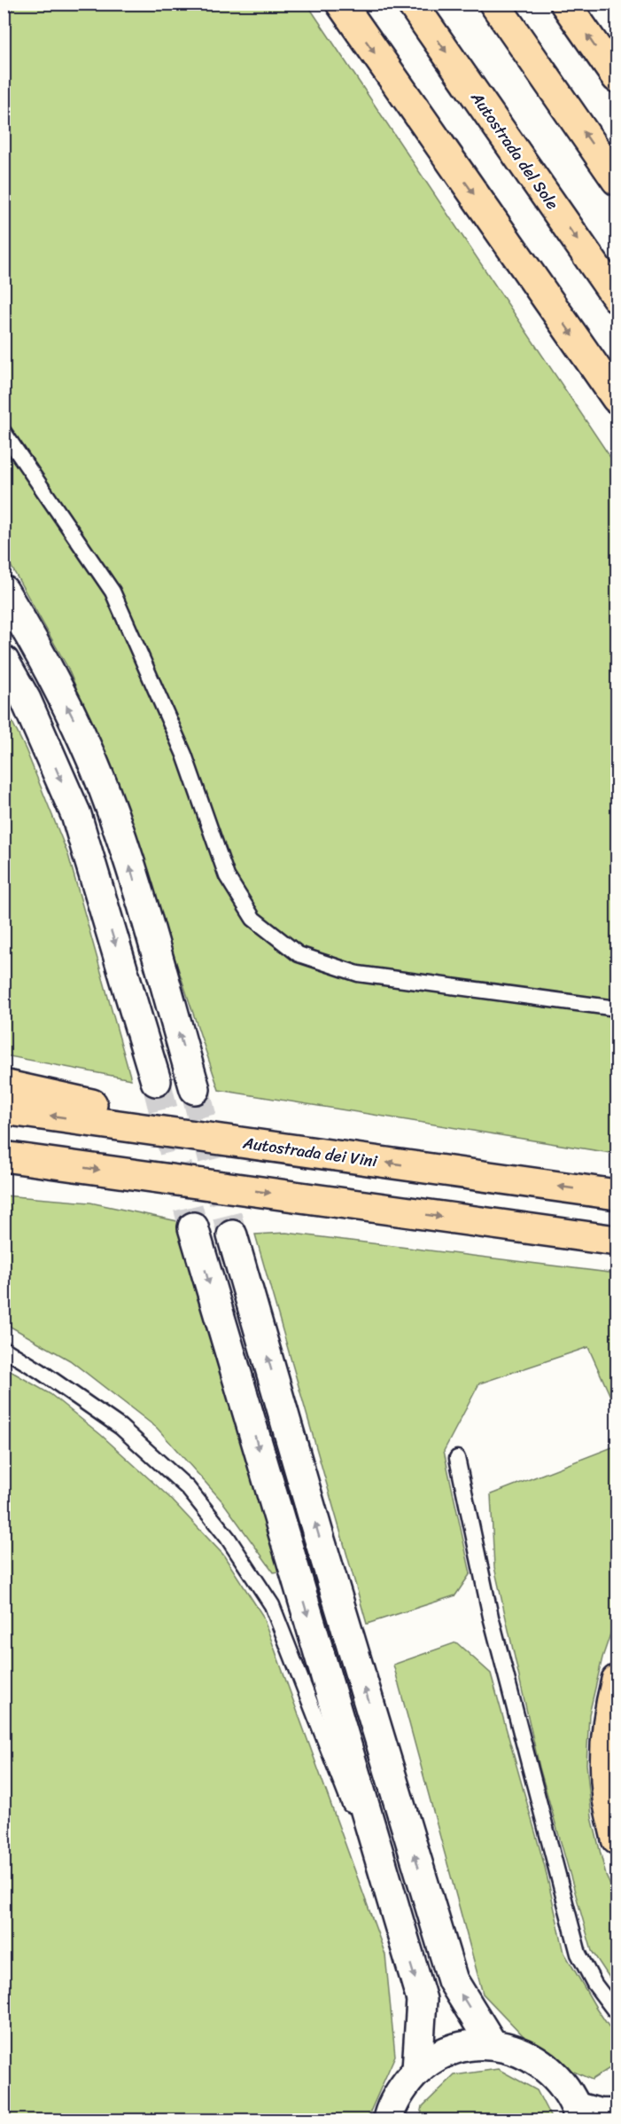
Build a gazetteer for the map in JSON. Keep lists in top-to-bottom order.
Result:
{
  "streets": {
    "highway": ["Autostrada del Sole", "Autostrada dei Vini"]
  }
}
